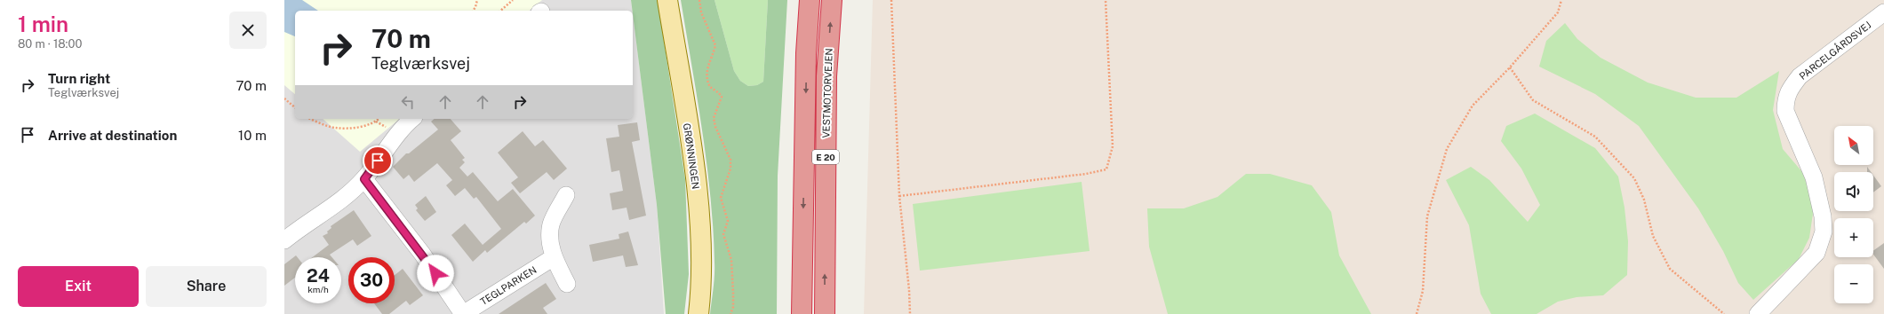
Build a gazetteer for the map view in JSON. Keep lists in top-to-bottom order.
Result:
{
  "streets": {
    "highway": ["VESTMOTORVEJEN", "E 20"],
    "main road": ["GRØNNINGEN"],
    "street": ["PARCELGÅRDSVEJ", "TEGLPARKEN"]
  },
  "north": "top left",
  "page": {
    "heading": ["1 min", "80 m · 18:00"],
    "turn": ["70 m", "Teglværksvej"],
    "list": [
      {
        "name": "Turn right",
        "note": "Teglværksvej",
        "value": "70 m"
      },
      {
        "name": "Arrive at destination",
        "value": "10 m"
      }
    ],
    "map_buttons": ["+", "−"],
    "speed": "24 km/h",
    "limit": "30",
    "buttons": ["Exit", "Share"]
  }
}
